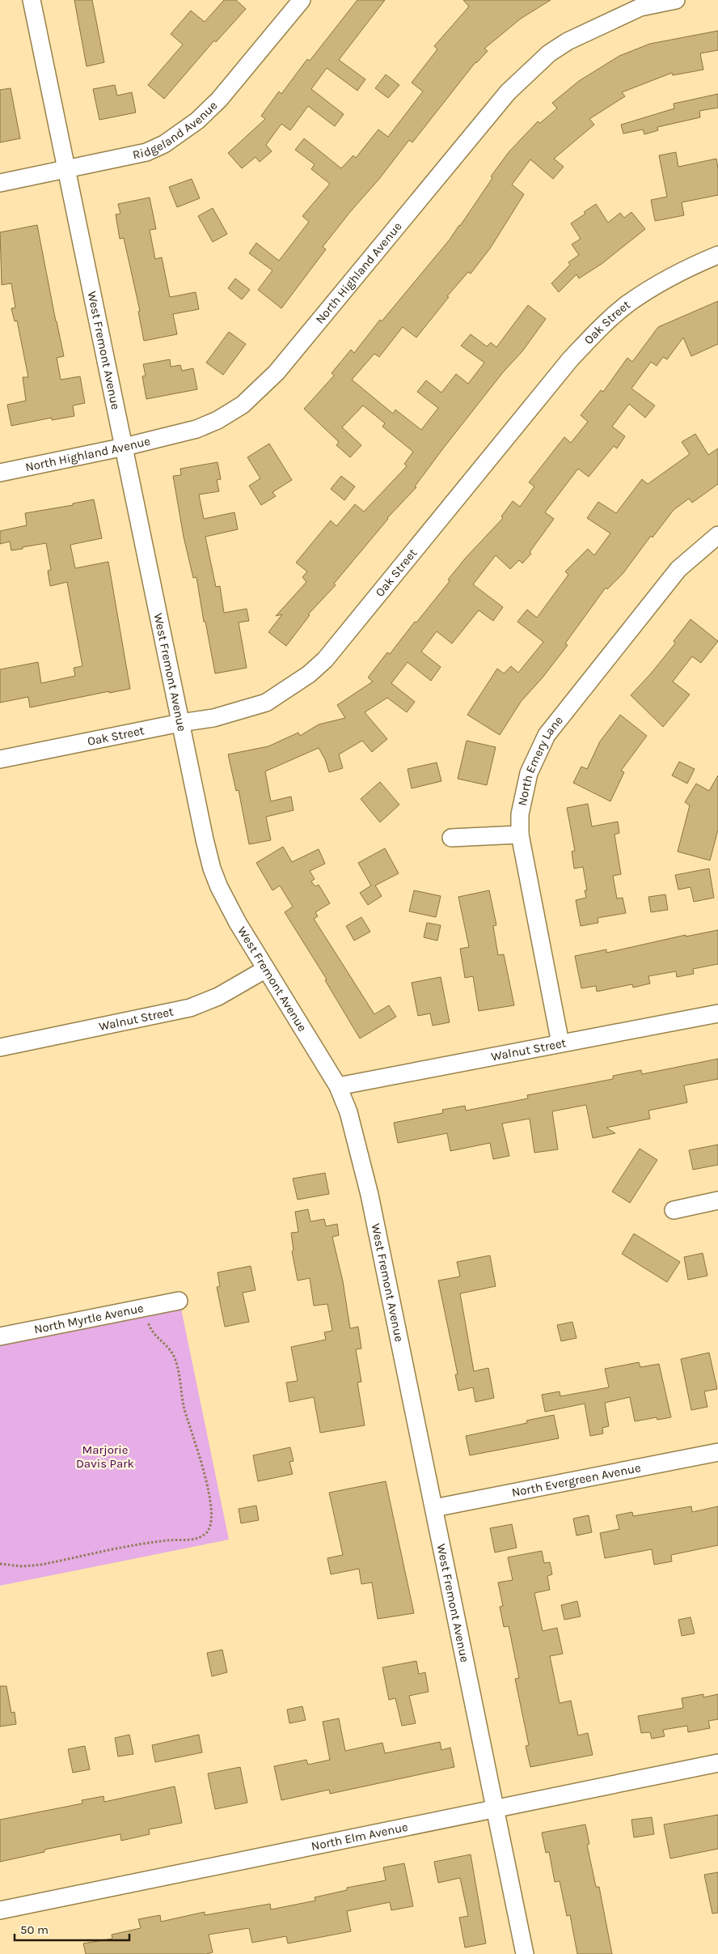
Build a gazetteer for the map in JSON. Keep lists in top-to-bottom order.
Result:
{
  "streets": {
    "street": [
      "Ridgeland Avenue",
      "North Highland Avenue",
      "Oak Street",
      "West Fremont Avenue",
      "North Emery Lane",
      "Walnut Street",
      "North Myrtle Avenue",
      "North Evergreen Avenue",
      "North Elm Avenue"
    ]
  },
  "crossings": [
    ["Ridgeland Avenue", "West Fremont Avenue"],
    ["North Highland Avenue", "West Fremont Avenue"],
    ["Oak Street", "West Fremont Avenue"],
    ["West Fremont Avenue", "Walnut Street"],
    ["West Fremont Avenue", "North Evergreen Avenue"],
    ["West Fremont Avenue", "North Elm Avenue"],
    ["North Emery Lane", "Walnut Street"]
  ],
  "parks": ["Marjorie Davis Park"],
  "scale_bar": "50 m"
}
